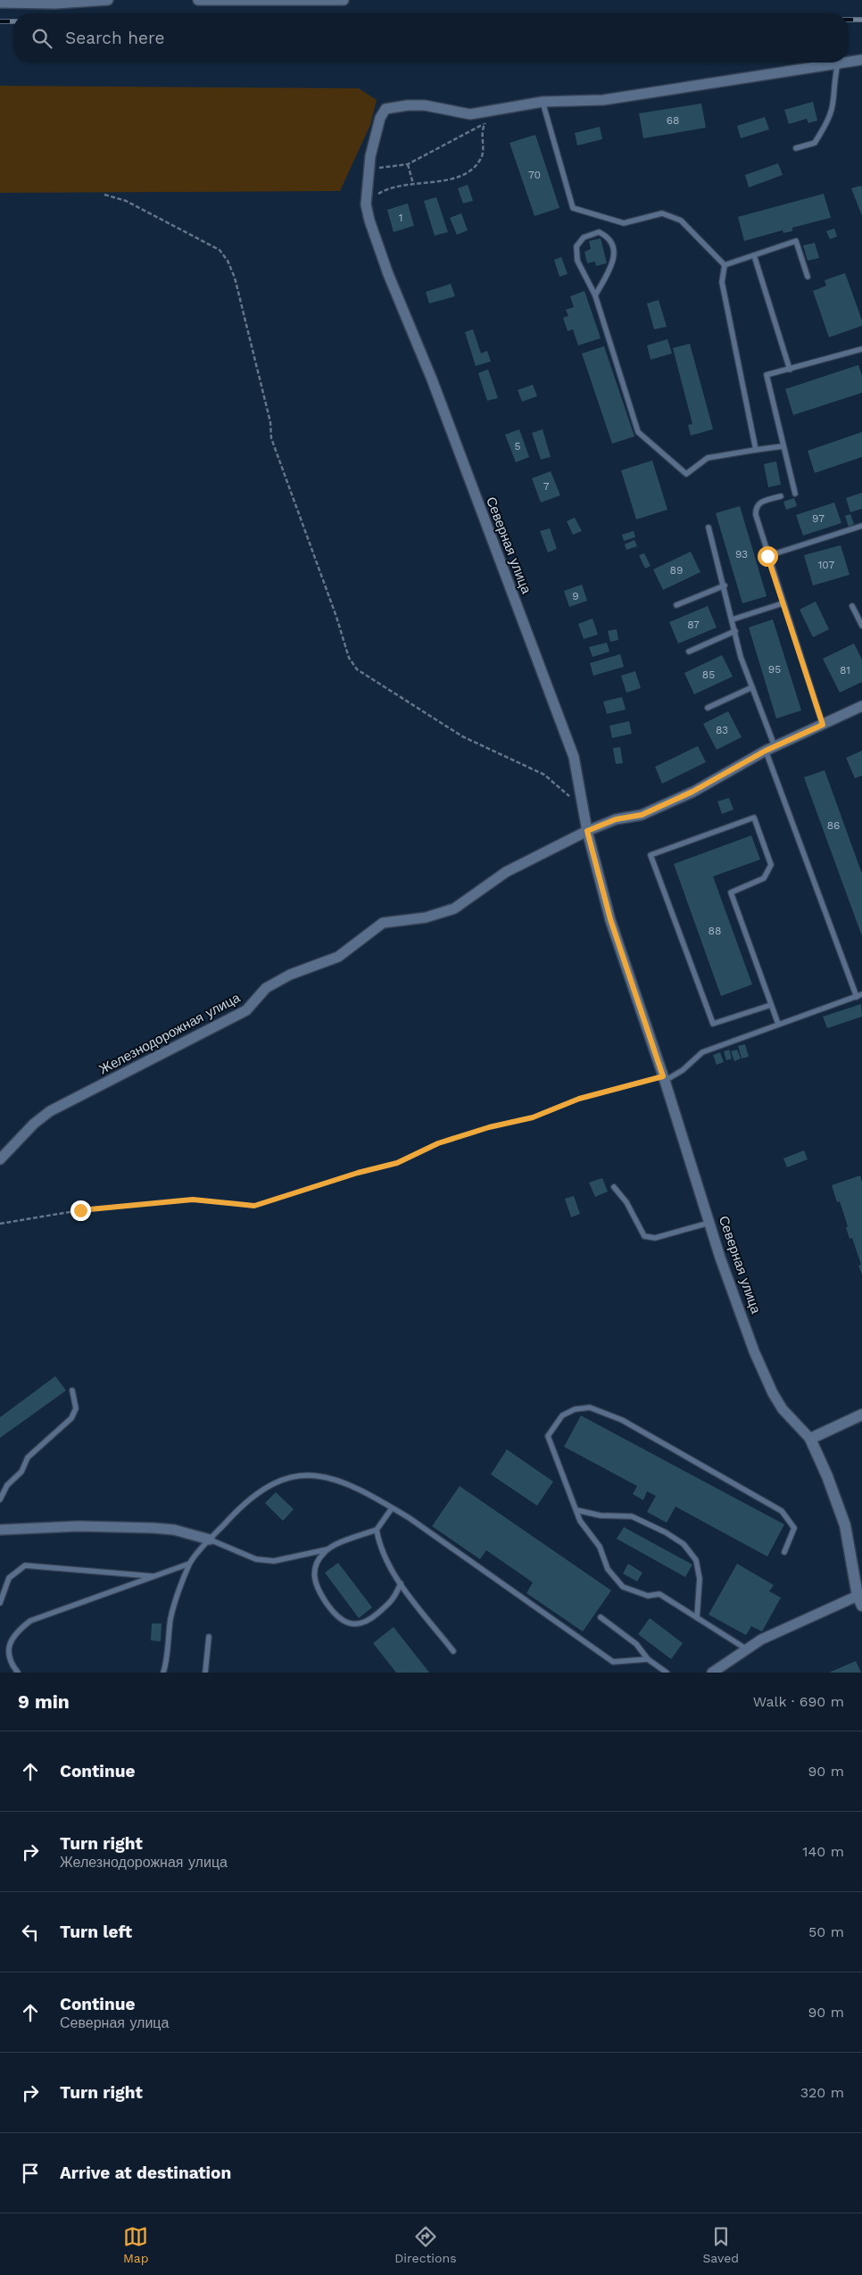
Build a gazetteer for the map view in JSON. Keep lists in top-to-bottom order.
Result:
{
  "streets": {
    "street": ["Северная улица", "Железнодорожная улица"]
  },
  "crossings": [
    ["Северная улица", "Железнодорожная улица"]
  ],
  "house_numbers": [
    "68",
    "70",
    "1",
    "5",
    "7",
    "97",
    "93",
    "107",
    "89",
    "9",
    "87",
    "95",
    "81",
    "85",
    "83",
    "86",
    "88"
  ],
  "page": {
    "search": "Search here",
    "heading": ["9 min", "Walk · 690 m"],
    "list": [
      ["Continue", "90 m"],
      ["Turn right", "Железнодорожная улица", "140 m"],
      ["Turn left", "50 m"],
      ["Continue", "Северная улица", "90 m"],
      ["Turn right", "320 m"],
      "Arrive at destination"
    ],
    "nav": ["Map", "Directions", "Saved"]
  }
}
